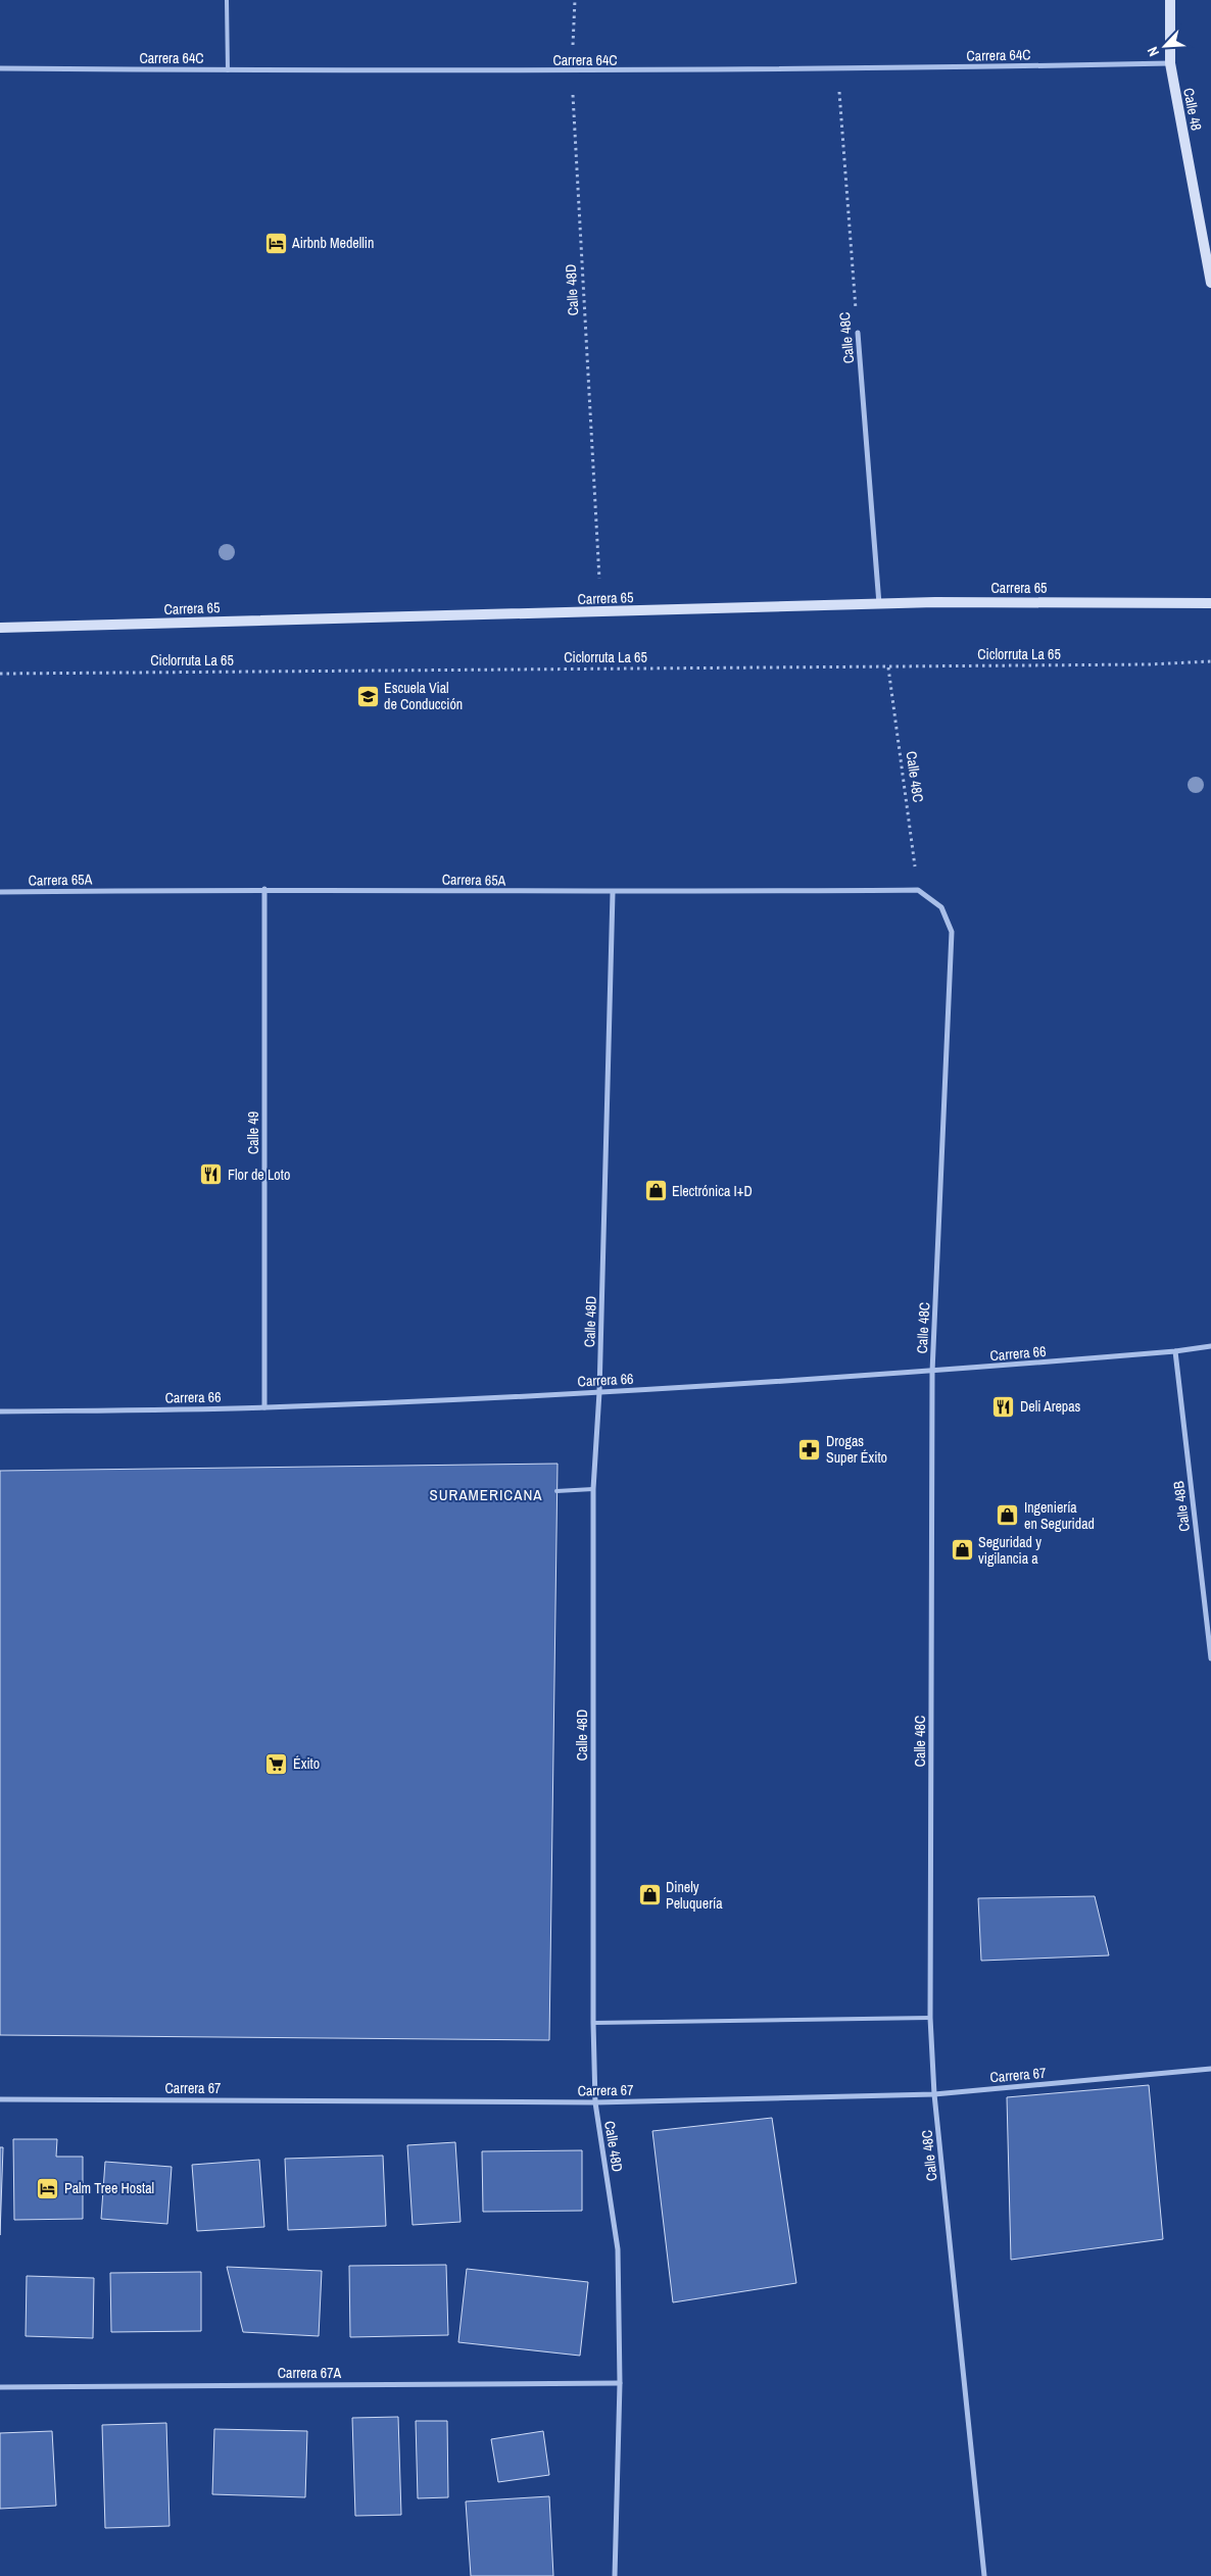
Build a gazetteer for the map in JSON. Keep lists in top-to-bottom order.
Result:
{
  "streets": {
    "main road": ["Calle 48", "Carrera 65"],
    "street": [
      "Carrera 64C",
      "Calle 48D",
      "Calle 48C",
      "Carrera 65A",
      "Calle 49",
      "Carrera 66",
      "Calle 48B",
      "Carrera 67",
      "Carrera 67A"
    ],
    "path": ["Ciclorruta La 65"]
  },
  "crossings": [
    ["Carrera 64C", "Calle 48"],
    ["Carrera 64C", "Calle 48D"],
    ["Carrera 64C", "Calle 48C"],
    ["Calle 48D", "Carrera 65A"],
    ["Calle 48D", "Carrera 66"],
    ["Calle 48D", "Carrera 67"],
    ["Calle 48D", "Carrera 67A"],
    ["Calle 48C", "Carrera 65"],
    ["Calle 48C", "Ciclorruta La 65"],
    ["Calle 48C", "Carrera 65A"],
    ["Calle 48C", "Carrera 66"],
    ["Calle 48C", "Carrera 67"],
    ["Carrera 65A", "Calle 49"],
    ["Calle 49", "Carrera 66"],
    ["Carrera 66", "Calle 48B"]
  ],
  "districts": ["SURAMERICANA"],
  "places": {
    "hotel": ["Airbnb Medellin", "Palm Tree Hostal"],
    "school or university": ["Escuela Vial de Conducción"],
    "restaurant": ["Flor de Loto", "Deli Arepas"],
    "shop": [
      "Electrónica I+D",
      "Ingeniería en Seguridad",
      "Seguridad y vigilancia a",
      "Dinely Peluquería"
    ],
    "pharmacy": ["Drogas Super Éxito"],
    "supermarket": ["Éxito"]
  },
  "north": "bottom left"
}
